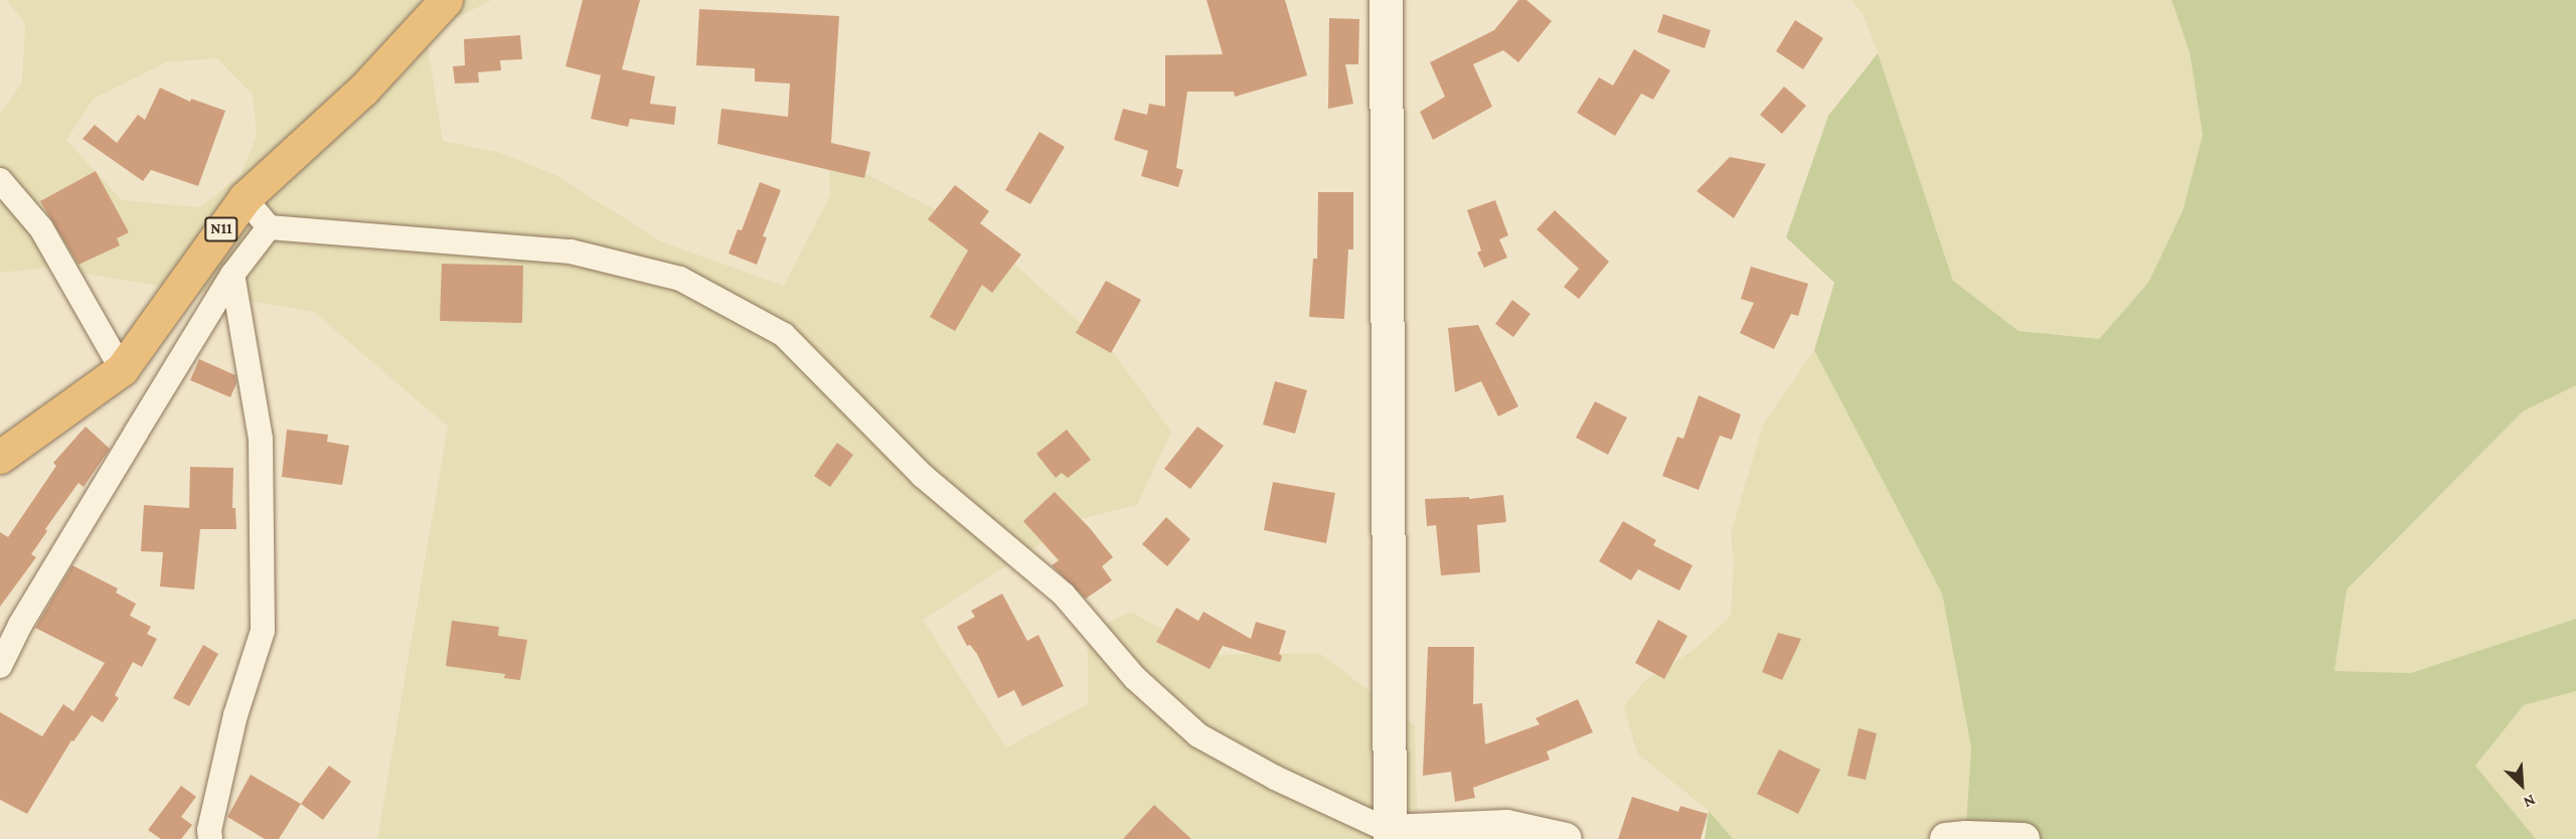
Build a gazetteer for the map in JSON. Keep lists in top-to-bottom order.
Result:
{
  "streets": {
    "highway": ["N11"]
  },
  "north": "bottom right"
}
